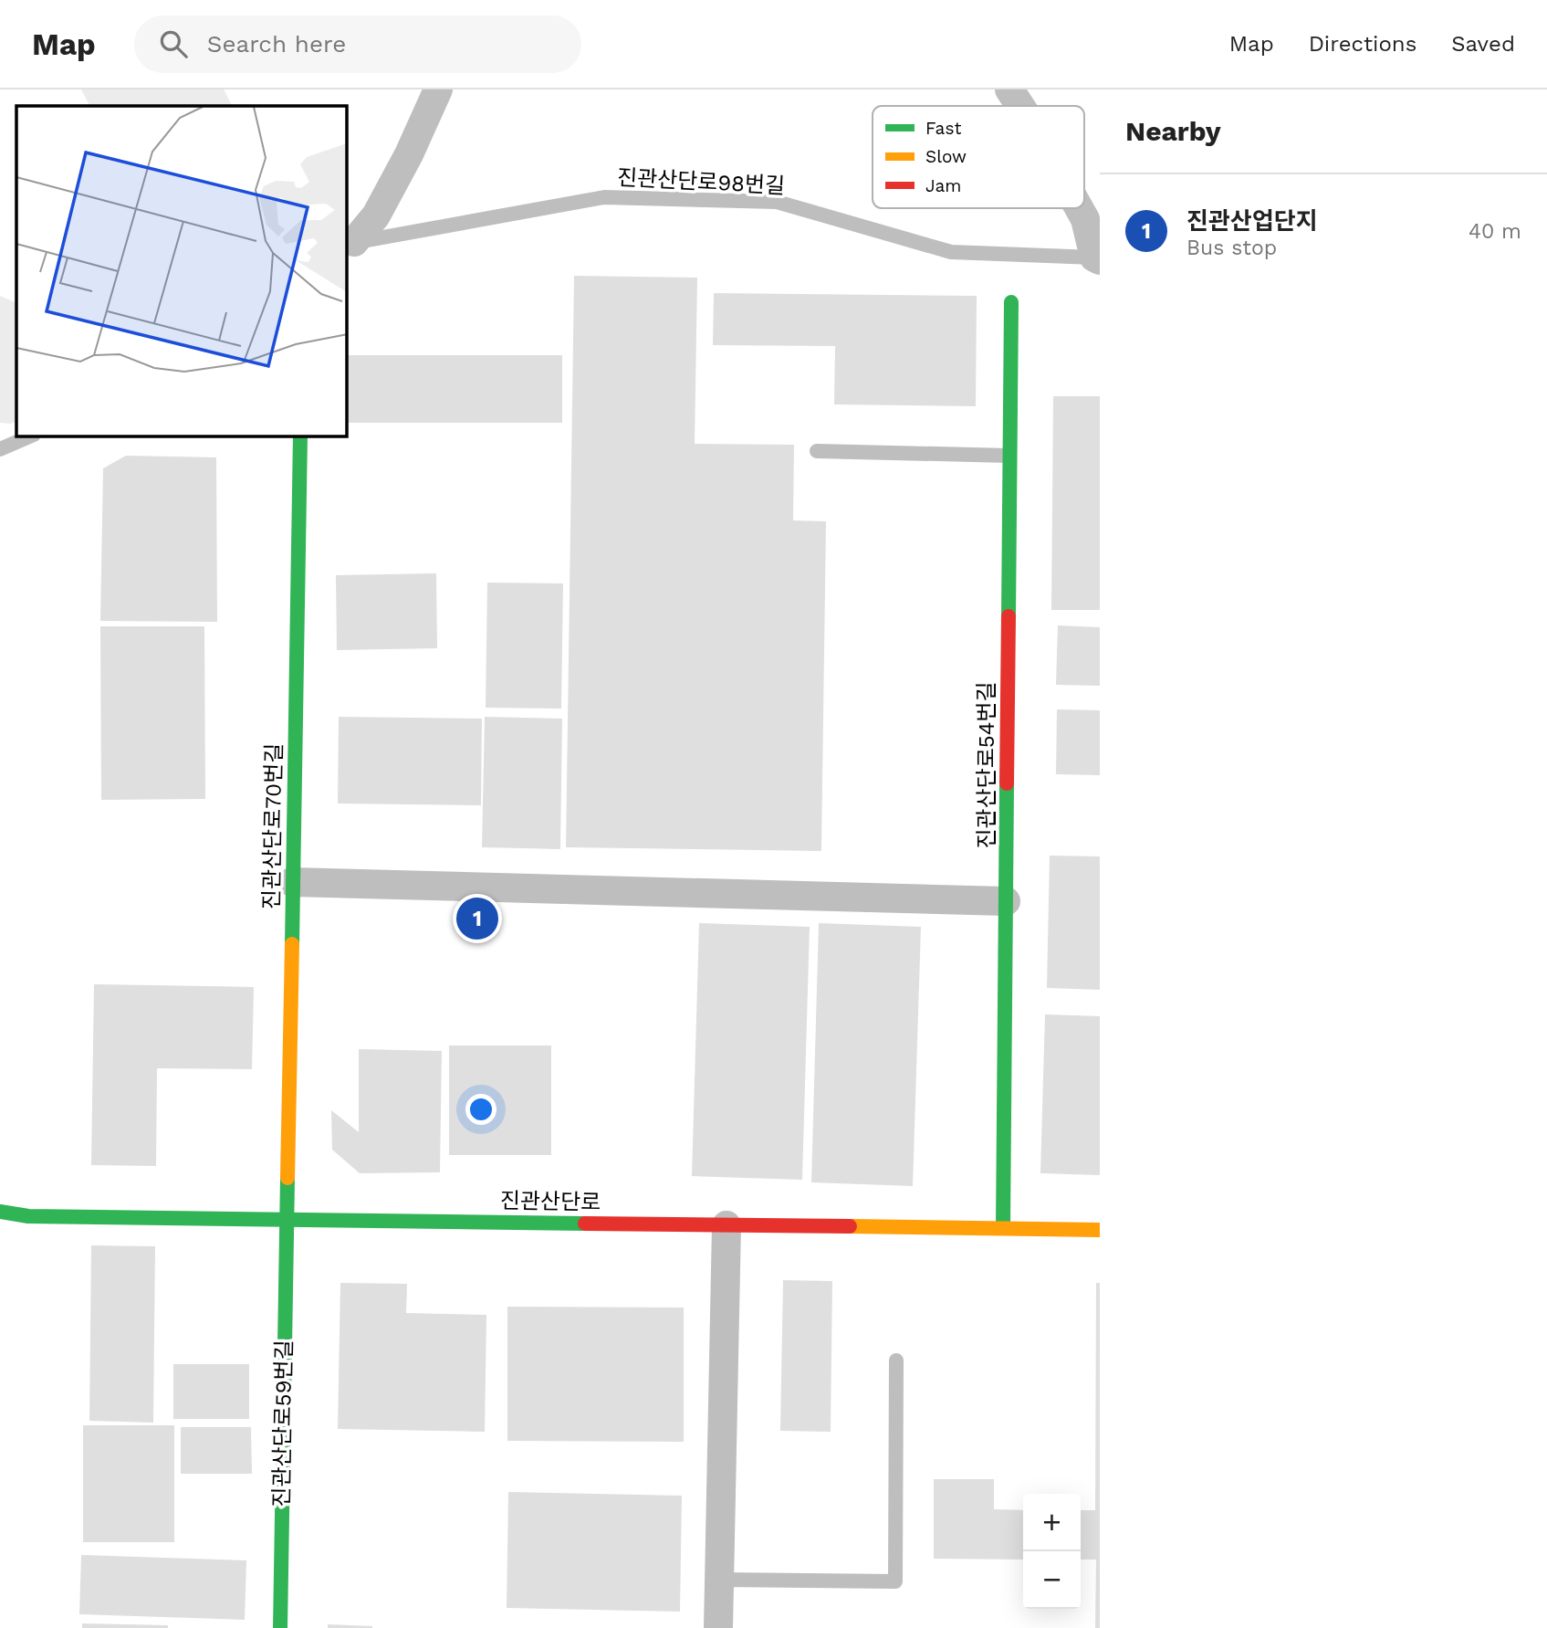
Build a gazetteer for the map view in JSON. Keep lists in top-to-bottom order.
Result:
{
  "streets": {
    "street": [
      "진관산단로54번길",
      "진관산단로70번길",
      "진관산단로",
      "진관산단로59번길"
    ],
    "lane": ["진관산단로98번길"]
  },
  "crossings": [
    ["진관산단로54번길", "진관산단로"],
    ["진관산단로70번길", "진관산단로"],
    ["진관산단로70번길", "진관산단로59번길"],
    ["진관산단로", "진관산단로59번길"]
  ],
  "legend": ["Fast", "Slow", "Jam"],
  "page": {
    "header": "Map",
    "search": "Search here",
    "nav": ["Map", "Directions", "Saved"],
    "heading": "Nearby",
    "list": [
      {
        "mark": "1",
        "name": "진관산업단지",
        "note": "Bus stop",
        "value": "40 m"
      }
    ],
    "pins": "1",
    "map_buttons": ["+", "−"]
  }
}
